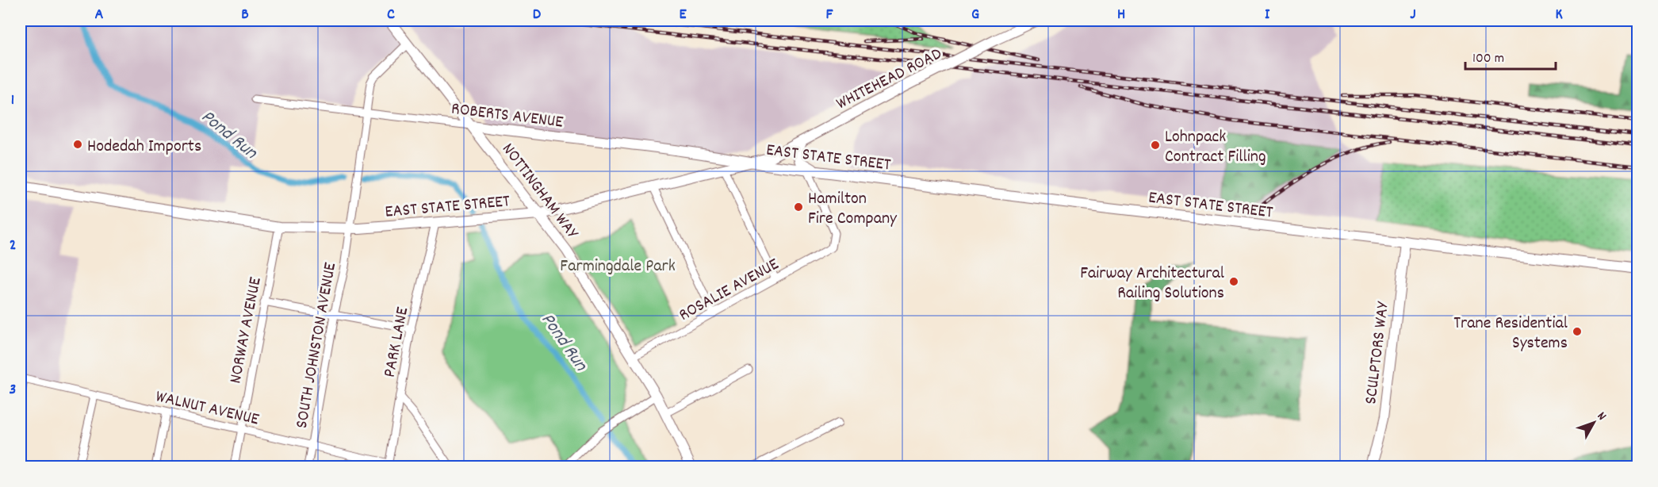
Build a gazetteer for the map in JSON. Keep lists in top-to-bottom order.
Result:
{
  "streets": {
    "street": [
      "WHITEHEAD ROAD",
      "ROBERTS AVENUE",
      "EAST STATE STREET",
      "NOTTINGHAM WAY",
      "ROSALIE AVENUE",
      "NORWAY AVENUE",
      "PARK LANE",
      "SOUTH JOHNSTON AVENUE",
      "SCULPTORS WAY",
      "WALNUT AVENUE"
    ]
  },
  "crossings": [
    ["WHITEHEAD ROAD", "ROBERTS AVENUE"],
    ["WHITEHEAD ROAD", "EAST STATE STREET"],
    ["ROBERTS AVENUE", "EAST STATE STREET"],
    ["ROBERTS AVENUE", "NOTTINGHAM WAY"],
    ["ROBERTS AVENUE", "SOUTH JOHNSTON AVENUE"],
    ["EAST STATE STREET", "NOTTINGHAM WAY"],
    ["EAST STATE STREET", "ROSALIE AVENUE"],
    ["EAST STATE STREET", "NORWAY AVENUE"],
    ["EAST STATE STREET", "PARK LANE"],
    ["EAST STATE STREET", "SOUTH JOHNSTON AVENUE"],
    ["EAST STATE STREET", "SCULPTORS WAY"],
    ["NOTTINGHAM WAY", "ROSALIE AVENUE"],
    ["NOTTINGHAM WAY", "SOUTH JOHNSTON AVENUE"],
    ["NORWAY AVENUE", "WALNUT AVENUE"],
    ["PARK LANE", "WALNUT AVENUE"],
    ["SOUTH JOHNSTON AVENUE", "WALNUT AVENUE"]
  ],
  "water": ["Pond Run"],
  "parks": ["Farmingdale Park"],
  "places": [
    "Hodedah Imports",
    "Lohnpack Contract Filling",
    "Hamilton Fire Company",
    "Fairway Architectural Railing Solutions",
    "Trane Residential Systems"
  ],
  "scale_bar": "100 m",
  "north": "top right",
  "grid": {
    "columns": [
      "A",
      "B",
      "C",
      "D",
      "E",
      "F",
      "G",
      "H",
      "I",
      "J",
      "K"
    ],
    "rows": ["1", "2", "3"]
  }
}
